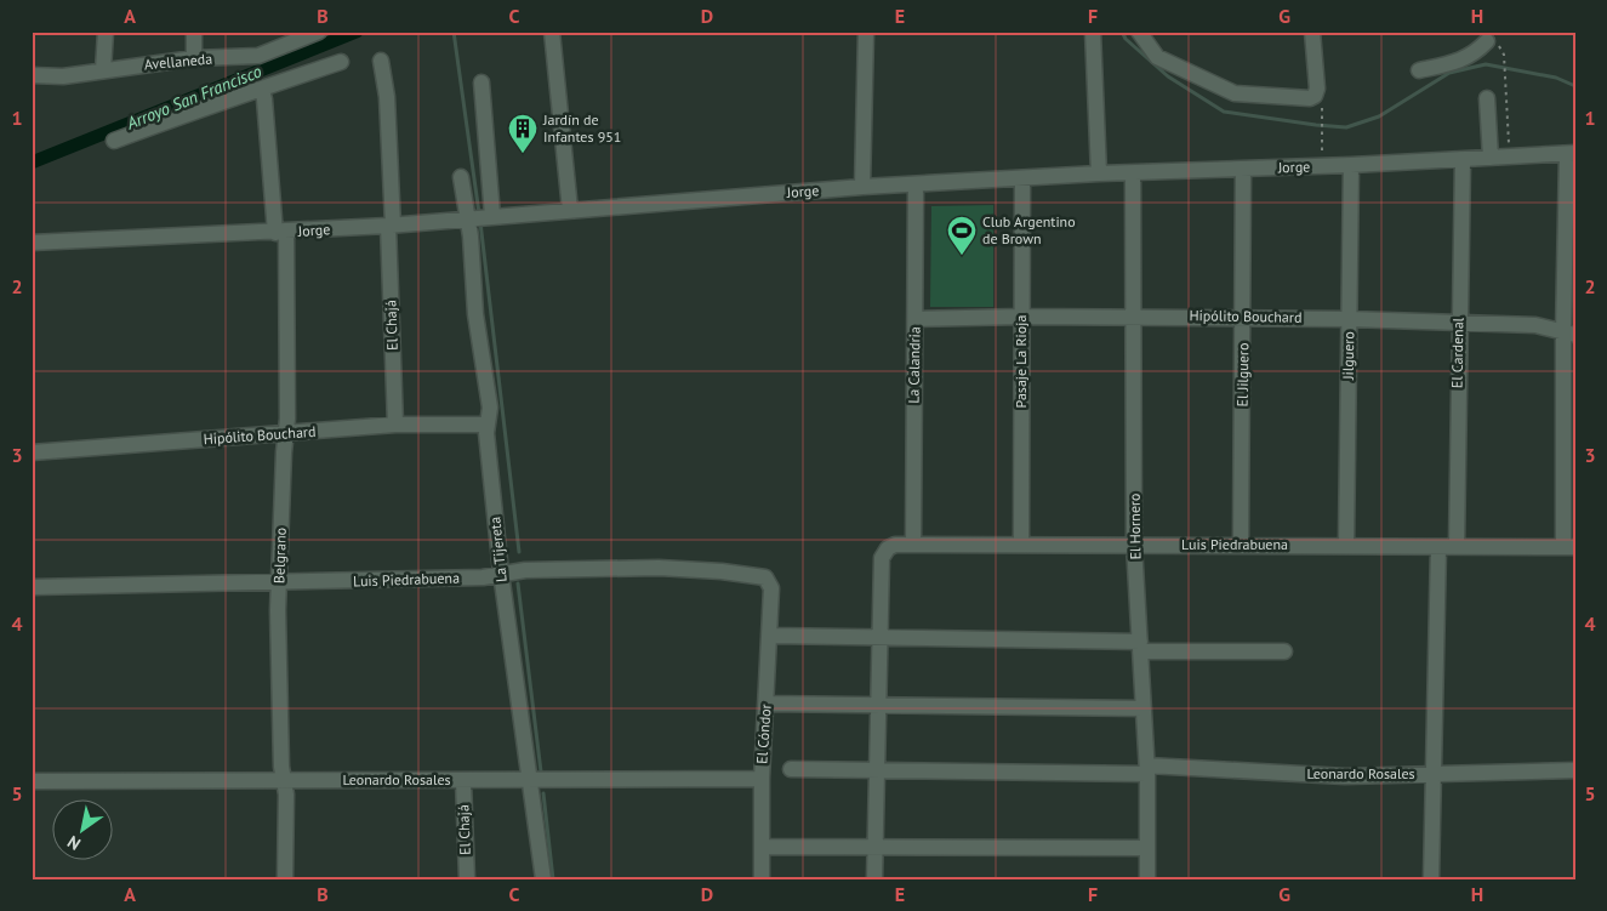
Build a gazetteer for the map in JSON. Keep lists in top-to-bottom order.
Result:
{
  "streets": {
    "street": [
      "Avellaneda",
      "Jorge",
      "Hipólito Bouchard",
      "El Chajá",
      "El Cardenal",
      "Jilguero",
      "Pasaje La Rioja",
      "La Calandria",
      "El Jilguero",
      "El Hornero",
      "Luis Piedrabuena",
      "La Tijereta",
      "Belgrano",
      "El Cóndor",
      "Leonardo Rosales"
    ]
  },
  "crossings": [
    ["Jorge", "El Chajá"],
    ["Jorge", "El Cardenal"],
    ["Jorge", "Jilguero"],
    ["Jorge", "Pasaje La Rioja"],
    ["Jorge", "La Calandria"],
    ["Jorge", "El Jilguero"],
    ["Jorge", "El Hornero"],
    ["Jorge", "La Tijereta"],
    ["Jorge", "Belgrano"],
    ["Hipólito Bouchard", "El Chajá"],
    ["Hipólito Bouchard", "El Cardenal"],
    ["Hipólito Bouchard", "Jilguero"],
    ["Hipólito Bouchard", "Pasaje La Rioja"],
    ["Hipólito Bouchard", "La Calandria"],
    ["Hipólito Bouchard", "El Jilguero"],
    ["Hipólito Bouchard", "El Hornero"],
    ["Hipólito Bouchard", "La Tijereta"],
    ["Hipólito Bouchard", "Belgrano"],
    ["El Chajá", "Leonardo Rosales"],
    ["El Cardenal", "Luis Piedrabuena"],
    ["Jilguero", "Luis Piedrabuena"],
    ["Pasaje La Rioja", "Luis Piedrabuena"],
    ["La Calandria", "Luis Piedrabuena"],
    ["El Jilguero", "Luis Piedrabuena"],
    ["El Hornero", "Luis Piedrabuena"],
    ["El Hornero", "Leonardo Rosales"],
    ["Luis Piedrabuena", "La Tijereta"],
    ["Luis Piedrabuena", "Belgrano"],
    ["Luis Piedrabuena", "El Cóndor"],
    ["La Tijereta", "Leonardo Rosales"],
    ["Belgrano", "Leonardo Rosales"],
    ["El Cóndor", "Leonardo Rosales"]
  ],
  "water": ["Arroyo San Francisco"],
  "places": {
    "building": ["Jardín de Infantes 951"],
    "sports": ["Club Argentino de Brown"]
  },
  "north": "bottom left",
  "grid": {
    "columns": [
      "A",
      "B",
      "C",
      "D",
      "E",
      "F",
      "G",
      "H"
    ],
    "rows": [
      "1",
      "2",
      "3",
      "4",
      "5"
    ]
  }
}
